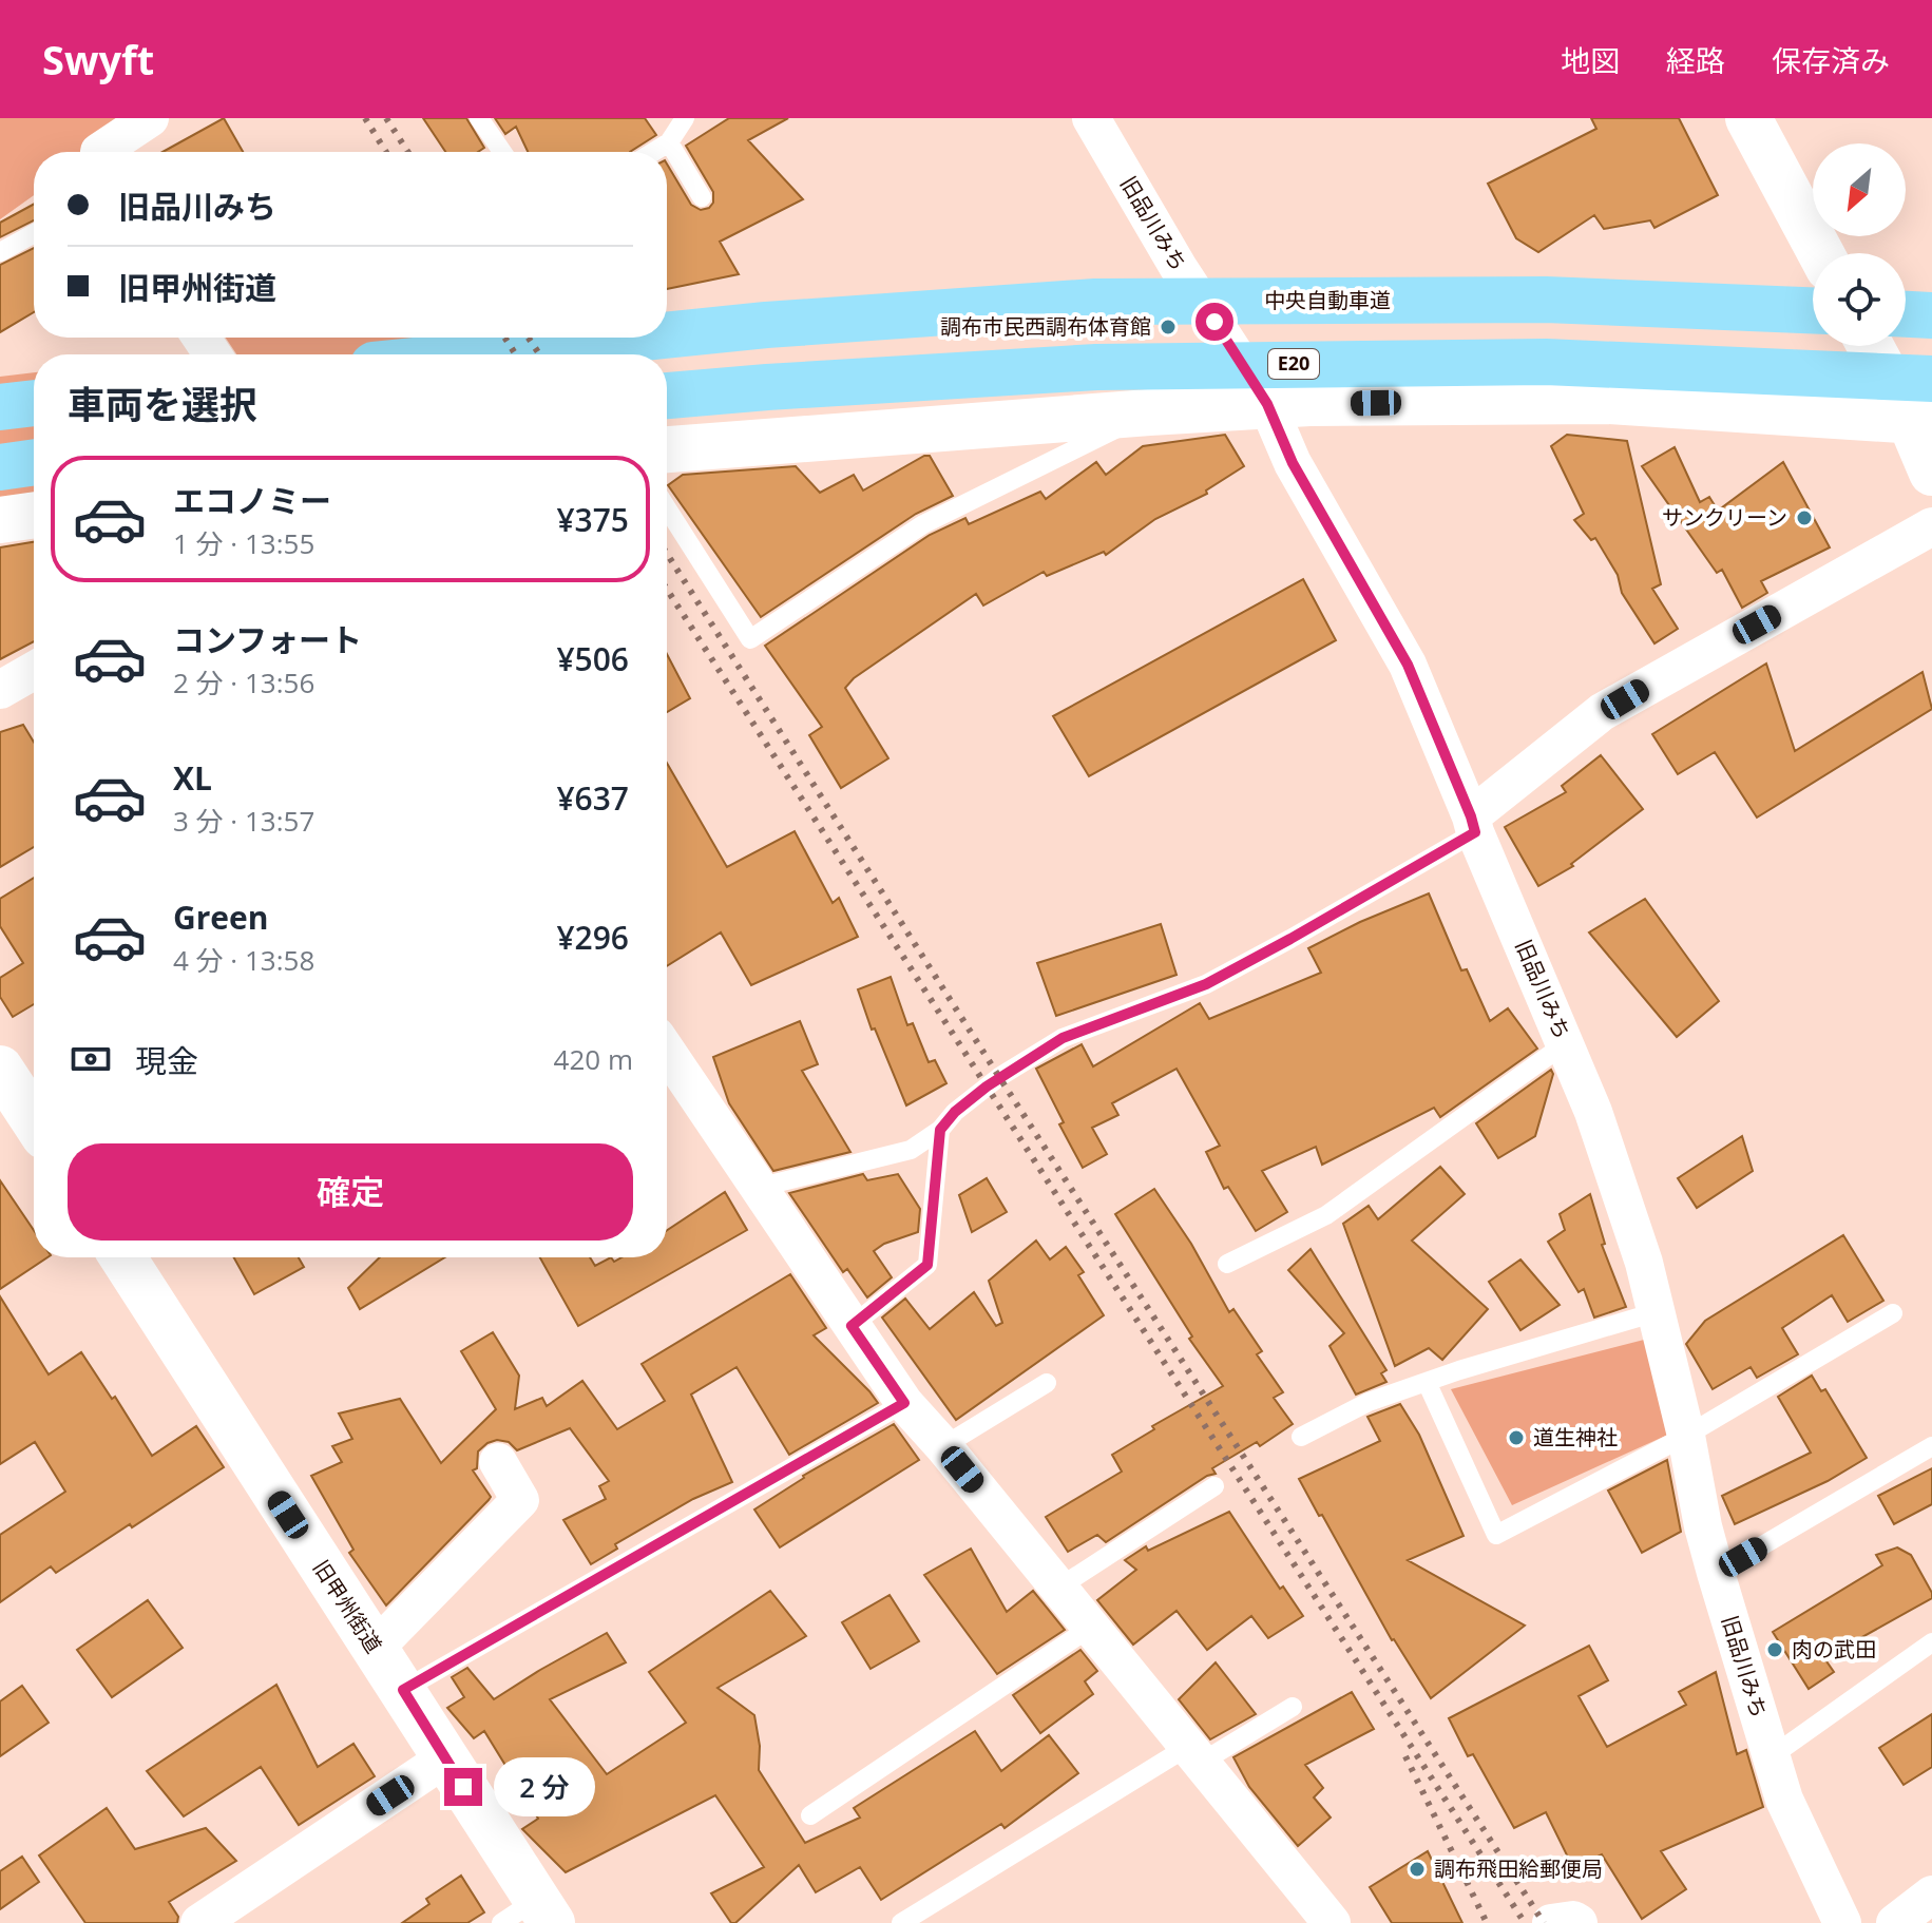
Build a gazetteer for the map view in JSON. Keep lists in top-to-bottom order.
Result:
{
  "streets": {
    "highway": ["中央自動車道", "E20"],
    "street": ["旧品川みち", "旧甲州街道"]
  },
  "places": [
    "調布市民西調布体育館",
    "サンクリーン",
    "道生神社",
    "肉の武田",
    "調布飛田給郵便局"
  ],
  "north": "bottom left",
  "page": {
    "header": "Swyft",
    "nav": ["地図", "経路", "保存済み"],
    "banner": ["旧品川みち", "旧甲州街道"],
    "heading": "車両を選択",
    "list": [
      {
        "name": "エコノミー",
        "note": "1 分 · 13:55",
        "value": "¥375"
      },
      {
        "name": "コンフォート",
        "note": "2 分 · 13:56",
        "value": "¥506"
      },
      {
        "name": "XL",
        "note": "3 分 · 13:57",
        "value": "¥637"
      },
      {
        "name": "Green",
        "note": "4 分 · 13:58",
        "value": "¥296"
      }
    ],
    "pay": ["現金", "420 m"],
    "buttons": "確定",
    "bubble": "2 分"
  }
}
